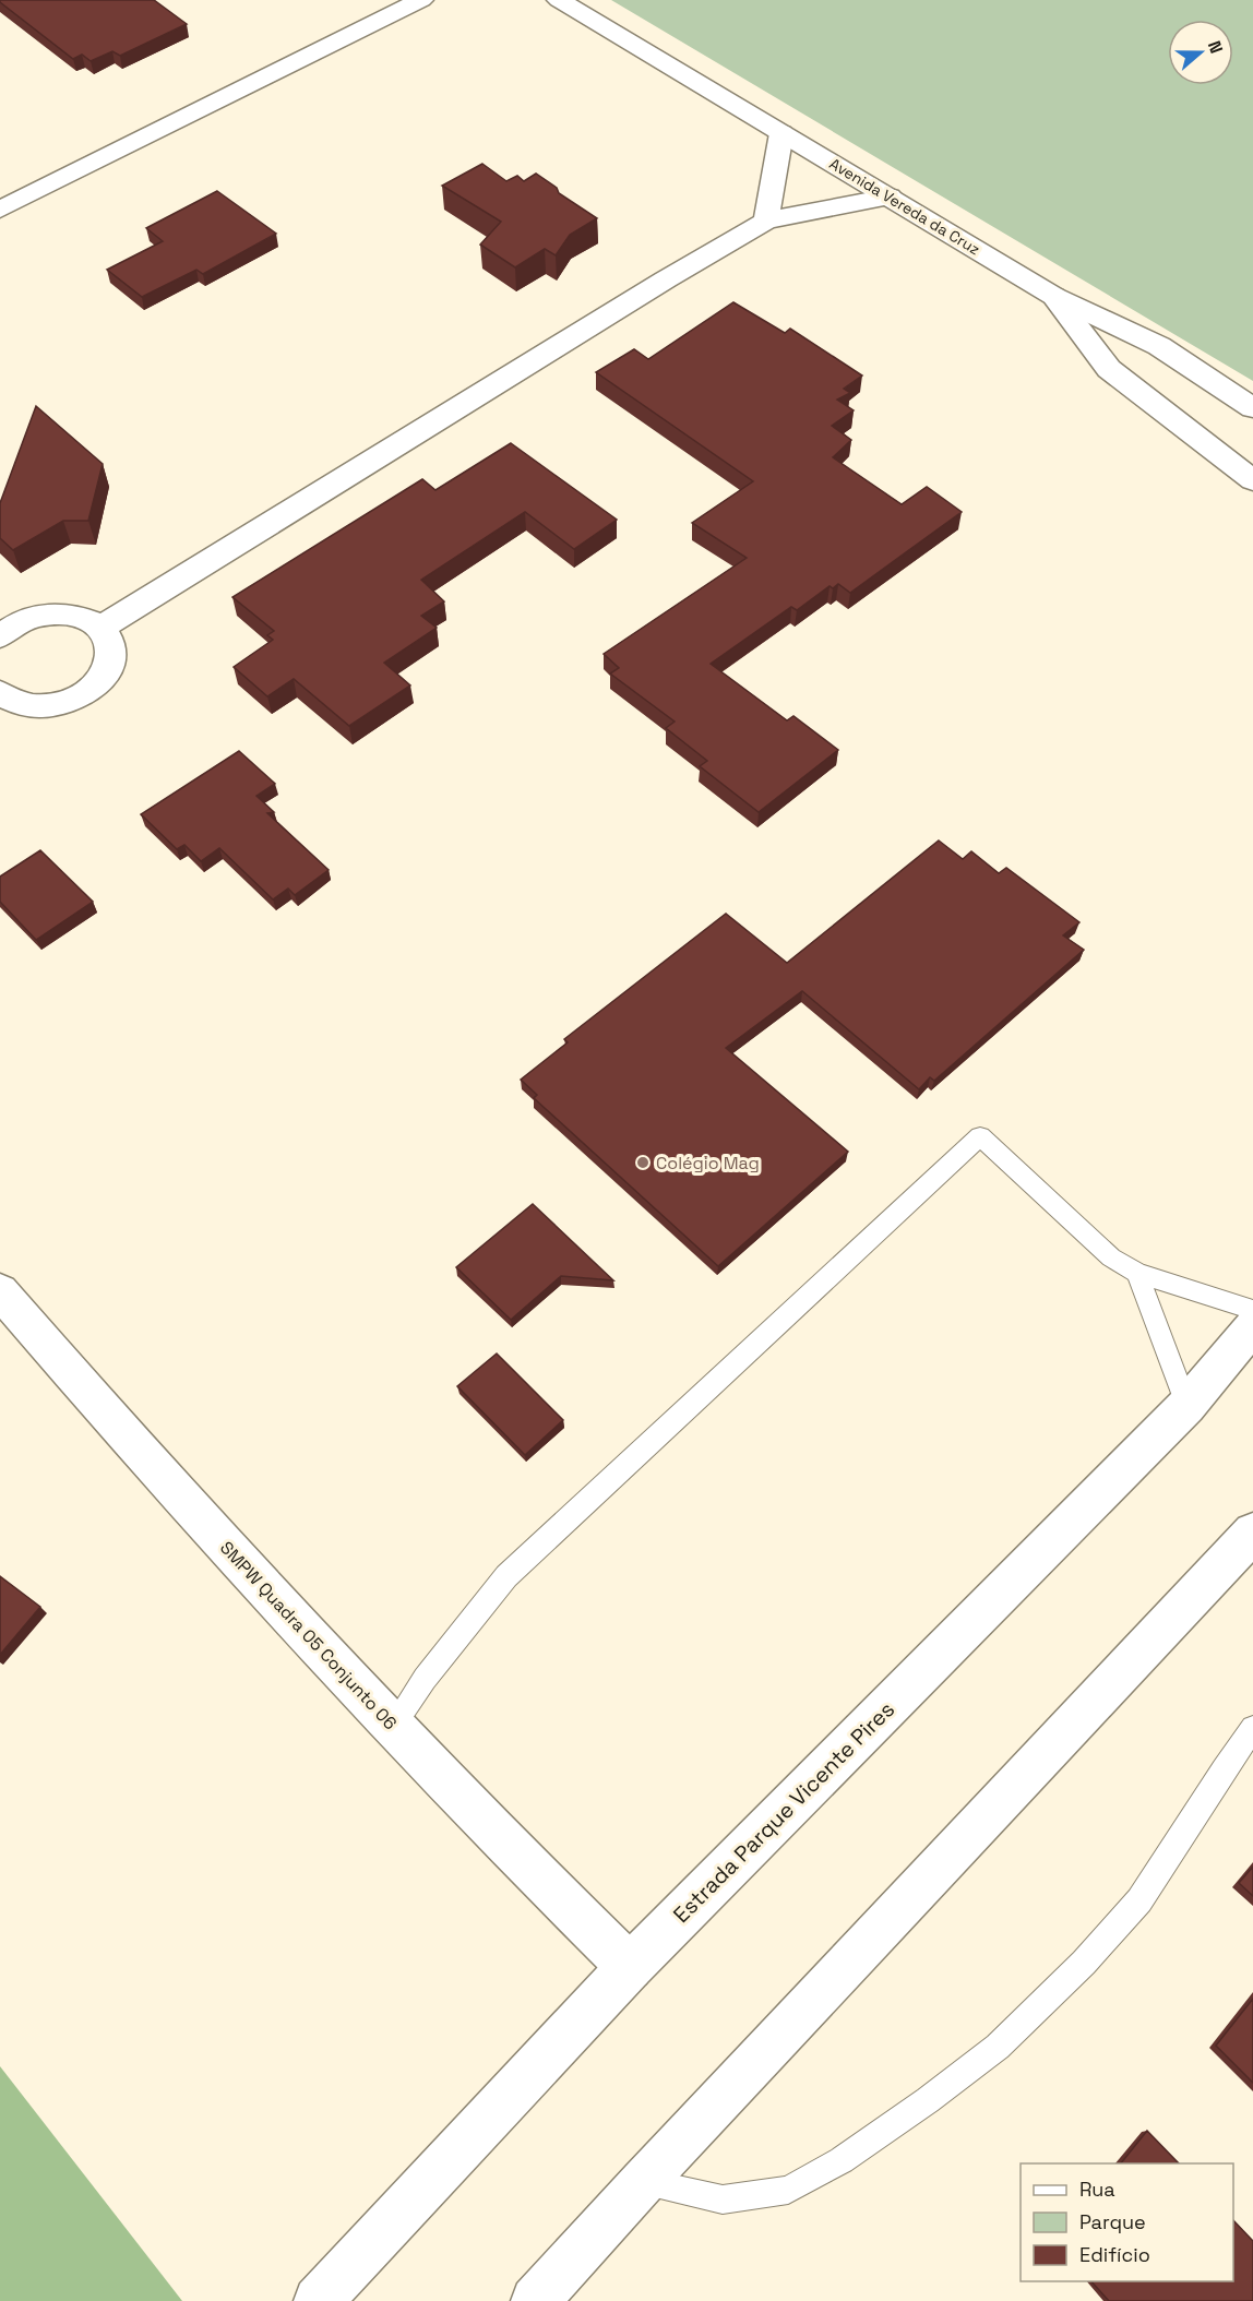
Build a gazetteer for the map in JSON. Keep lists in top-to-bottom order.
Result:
{
  "streets": {
    "street": ["Avenida Vereda da Cruz", "SMPW Quadra 05 Conjunto 06", "Estrada Parque Vicente Pires"]
  },
  "crossings": [
    ["SMPW Quadra 05 Conjunto 06", "Estrada Parque Vicente Pires"]
  ],
  "places": ["Colégio Mag"],
  "legend": ["Rua", "Parque", "Edifício"],
  "north": "right"
}
